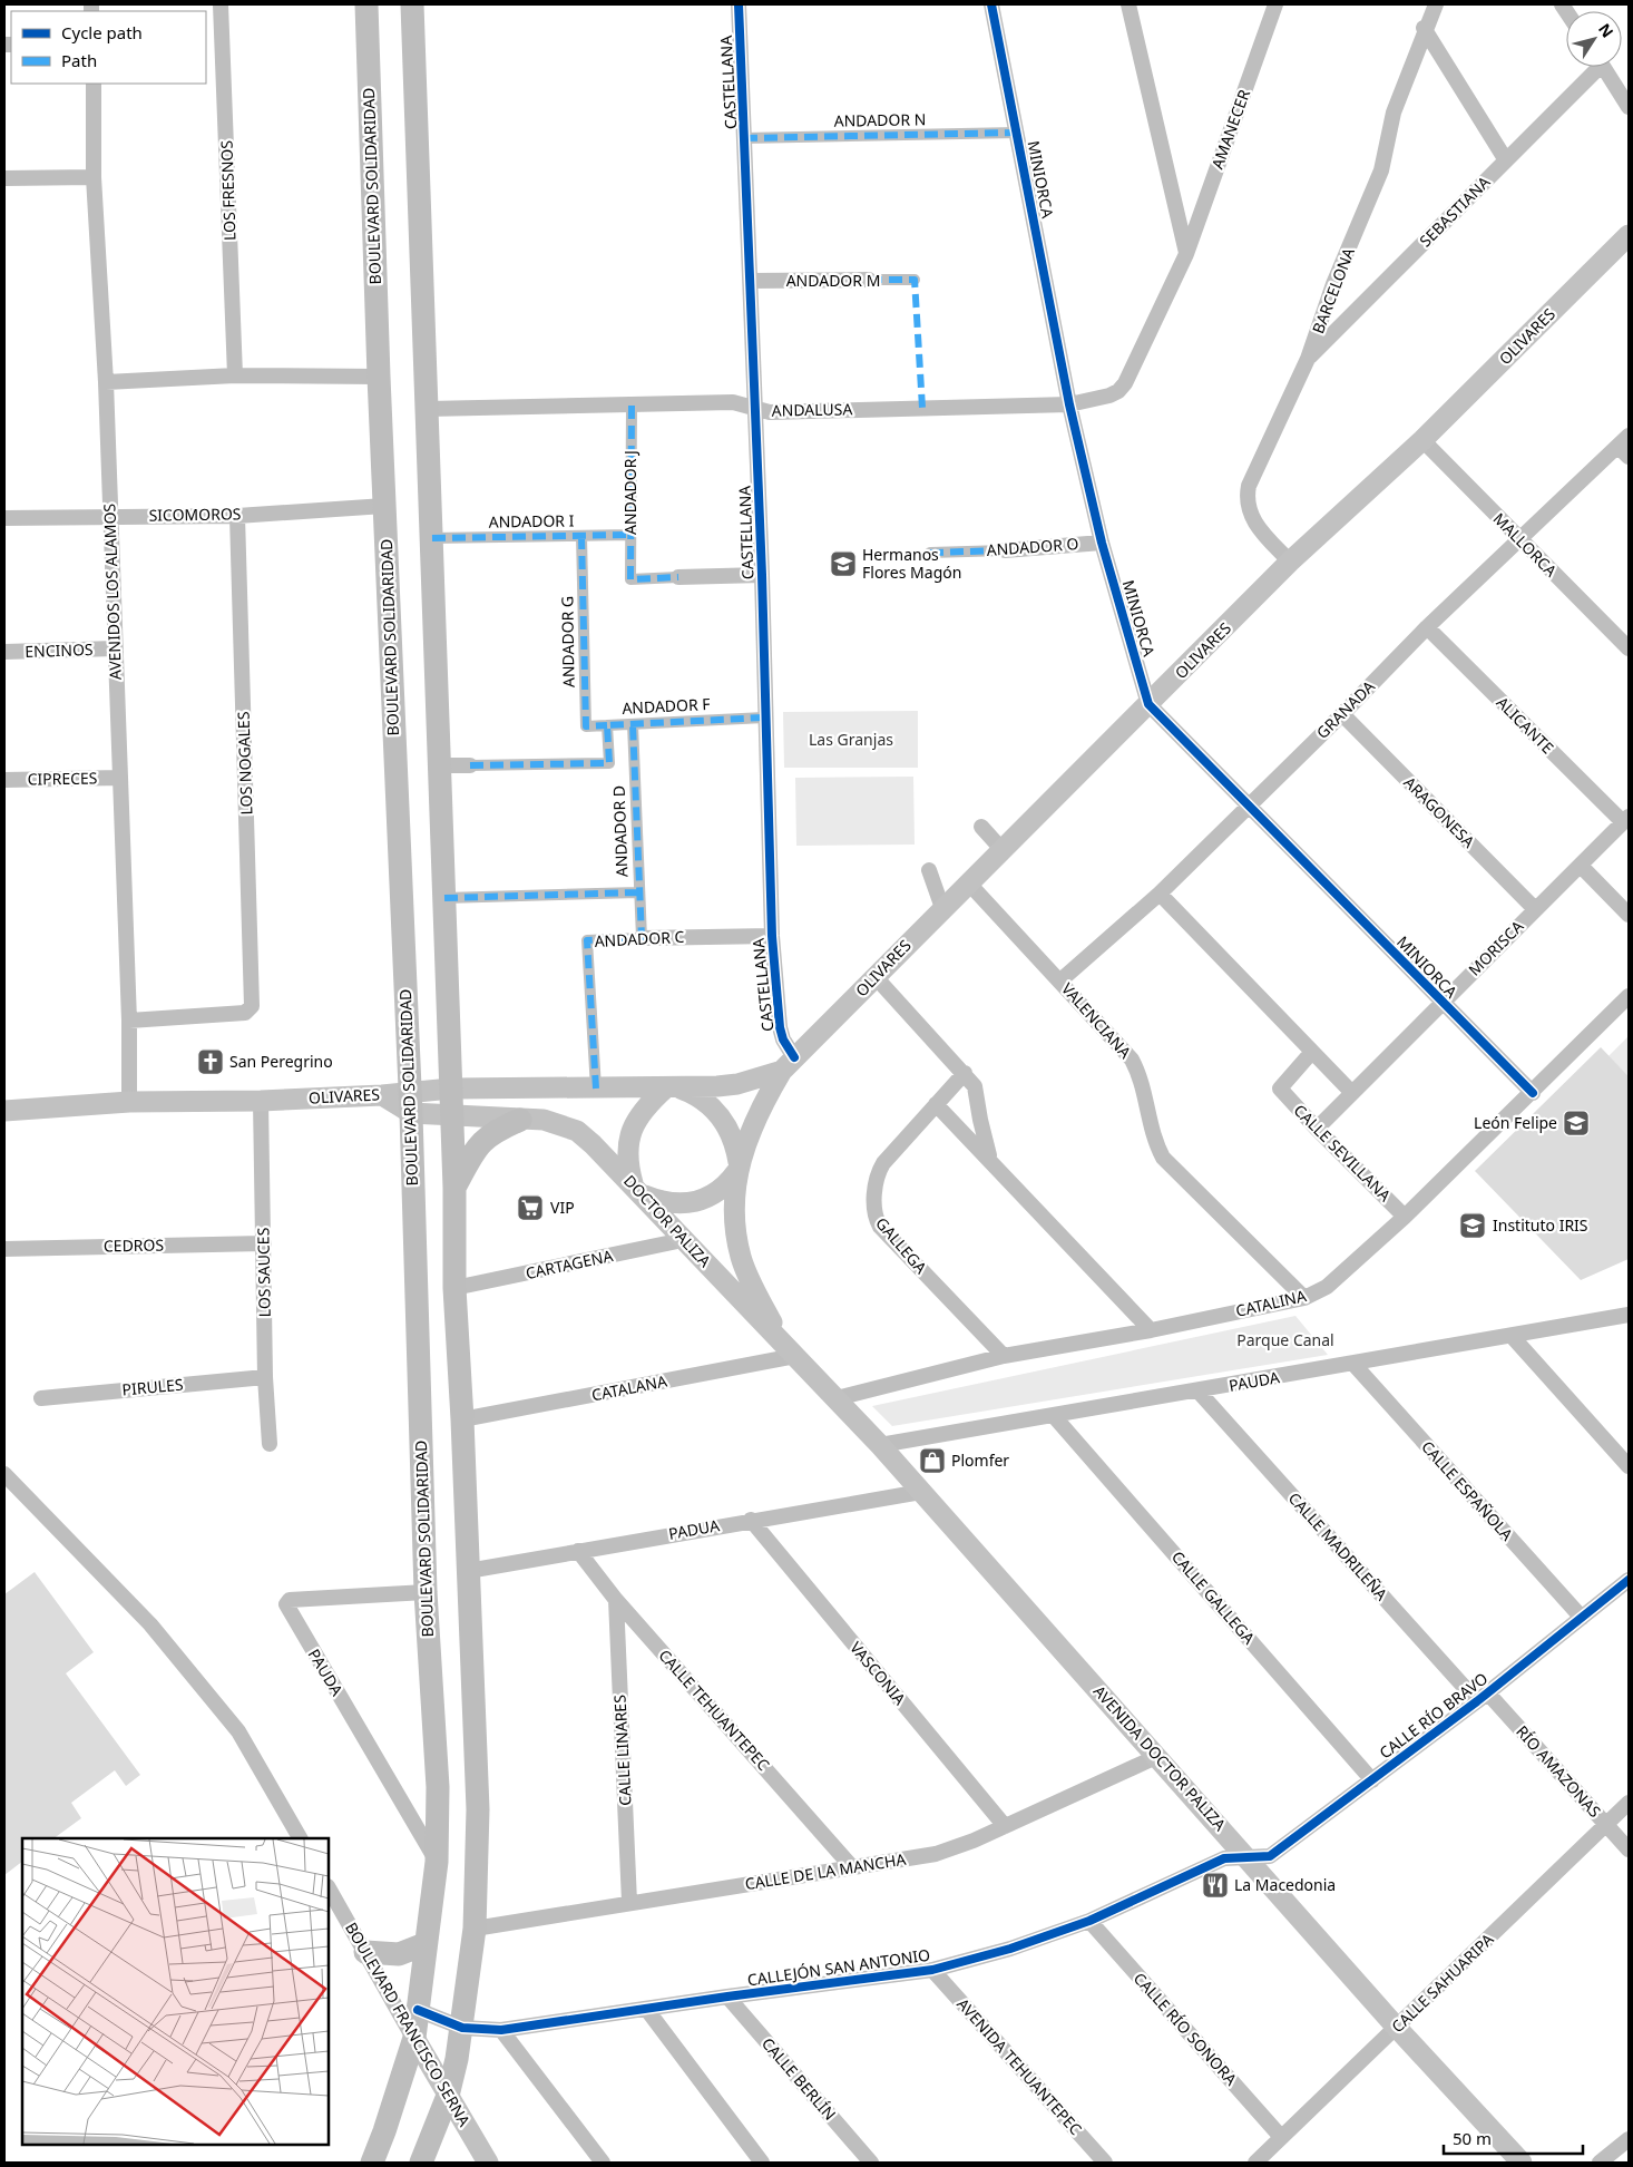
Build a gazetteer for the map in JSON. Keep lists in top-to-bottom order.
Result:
{
  "streets": {
    "main road": [
      "BOULEVARD SOLIDARIDAD",
      "OLIVARES",
      "DOCTOR PALIZA",
      "AVENIDA DOCTOR PALIZA",
      "BOULEVARD FRANCISCO SERNA"
    ],
    "street": [
      "CASTELLANA",
      "ANDADOR N",
      "AMANECER",
      "MINIORCA",
      "LOS FRESNOS",
      "SEBASTIANA",
      "ANDADOR M",
      "BARCELONA",
      "ANDALUSA",
      "ANDADOR J",
      "SICOMOROS",
      "ANDADOR I",
      "MALLORCA",
      "ANDADOR O",
      "AVENIDOS LOS ALAMOS",
      "ANDADOR G",
      "ENCINOS",
      "ANDADOR F",
      "GRANADA",
      "ALICANTE",
      "LOS NOGALES",
      "CIPRECES",
      "ARAGONESA",
      "ANDADOR D",
      "ANDADOR C",
      "MORISCA",
      "VALENCIANA",
      "CALLE SEVILLANA",
      "CEDROS",
      "GALLEGA",
      "CARTAGENA",
      "LOS SAUCES",
      "CATALINA",
      "PAUDA",
      "PIRULES",
      "CATALANA",
      "CALLE ESPAÑOLA",
      "PADUA",
      "CALLE MADRILEÑA",
      "CALLE GALLEGA",
      "VASCONIA",
      "CALLE TEHUANTEPEC",
      "CALLE RÍO BRAVO",
      "CALLE LINARES",
      "RÍO AMAZONAS",
      "CALLE DE LA MANCHA",
      "CALLEJÓN SAN ANTONIO",
      "CALLE SAHUARIPA",
      "CALLE RÍO SONORA",
      "AVENIDA TEHUANTEPEC",
      "CALLE BERLÍN"
    ]
  },
  "crossings": [
    ["CASTELLANA", "ANDADOR N"],
    ["CASTELLANA", "ANDADOR M"],
    ["CASTELLANA", "OLIVARES"],
    ["CASTELLANA", "ANDALUSA"],
    ["CASTELLANA", "ANDADOR F"],
    ["CASTELLANA", "ANDADOR C"],
    ["ANDADOR N", "MINIORCA"],
    ["AMANECER", "ANDALUSA"],
    ["MINIORCA", "OLIVARES"],
    ["MINIORCA", "ANDALUSA"],
    ["MINIORCA", "ANDADOR O"],
    ["MINIORCA", "GRANADA"],
    ["MINIORCA", "MORISCA"],
    ["MINIORCA", "CATALINA"],
    ["BOULEVARD SOLIDARIDAD", "OLIVARES"],
    ["BOULEVARD SOLIDARIDAD", "SICOMOROS"],
    ["BOULEVARD SOLIDARIDAD", "DOCTOR PALIZA"],
    ["BOULEVARD SOLIDARIDAD", "PAUDA"],
    ["BOULEVARD SOLIDARIDAD", "CALLEJÓN SAN ANTONIO"],
    ["BOULEVARD SOLIDARIDAD", "BOULEVARD FRANCISCO SERNA"],
    ["SEBASTIANA", "BARCELONA"],
    ["BARCELONA", "OLIVARES"],
    ["OLIVARES", "MALLORCA"],
    ["OLIVARES", "AVENIDOS LOS ALAMOS"],
    ["OLIVARES", "ANDADOR C"],
    ["OLIVARES", "VALENCIANA"],
    ["OLIVARES", "DOCTOR PALIZA"],
    ["OLIVARES", "LOS SAUCES"],
    ["OLIVARES", "CATALANA"],
    ["OLIVARES", "AVENIDA DOCTOR PALIZA"],
    ["ANDALUSA", "ANDADOR J"],
    ["ANDADOR J", "ANDADOR I"],
    ["SICOMOROS", "AVENIDOS LOS ALAMOS"],
    ["SICOMOROS", "LOS NOGALES"],
    ["ANDADOR I", "ANDADOR G"],
    ["MALLORCA", "GRANADA"],
    ["AVENIDOS LOS ALAMOS", "ENCINOS"],
    ["AVENIDOS LOS ALAMOS", "LOS NOGALES"],
    ["AVENIDOS LOS ALAMOS", "CIPRECES"],
    ["ANDADOR G", "ANDADOR F"],
    ["ANDADOR F", "ANDADOR D"],
    ["GRANADA", "ALICANTE"],
    ["GRANADA", "ARAGONESA"],
    ["GRANADA", "VALENCIANA"],
    ["ALICANTE", "MORISCA"],
    ["ARAGONESA", "MORISCA"],
    ["ANDADOR D", "ANDADOR C"],
    ["MORISCA", "CALLE SEVILLANA"],
    ["VALENCIANA", "CATALINA"],
    ["CALLE SEVILLANA", "CATALINA"],
    ["DOCTOR PALIZA", "CARTAGENA"],
    ["DOCTOR PALIZA", "CATALANA"],
    ["DOCTOR PALIZA", "AVENIDA DOCTOR PALIZA"],
    ["CEDROS", "LOS SAUCES"],
    ["GALLEGA", "CATALINA"],
    ["LOS SAUCES", "PIRULES"],
    ["CATALINA", "AVENIDA DOCTOR PALIZA"],
    ["PAUDA", "CALLE ESPAÑOLA"],
    ["PAUDA", "CALLE MADRILEÑA"],
    ["PAUDA", "CALLE GALLEGA"],
    ["PAUDA", "AVENIDA DOCTOR PALIZA"],
    ["CATALANA", "AVENIDA DOCTOR PALIZA"],
    ["CALLE ESPAÑOLA", "CALLE RÍO BRAVO"],
    ["PADUA", "VASCONIA"],
    ["PADUA", "CALLE TEHUANTEPEC"],
    ["PADUA", "AVENIDA DOCTOR PALIZA"],
    ["CALLE MADRILEÑA", "CALLE RÍO BRAVO"],
    ["CALLE MADRILEÑA", "RÍO AMAZONAS"],
    ["CALLE GALLEGA", "CALLE RÍO BRAVO"],
    ["VASCONIA", "CALLE DE LA MANCHA"],
    ["CALLE TEHUANTEPEC", "CALLE LINARES"],
    ["CALLE TEHUANTEPEC", "CALLE DE LA MANCHA"],
    ["CALLE RÍO BRAVO", "AVENIDA DOCTOR PALIZA"],
    ["CALLE RÍO BRAVO", "RÍO AMAZONAS"],
    ["CALLE RÍO BRAVO", "CALLEJÓN SAN ANTONIO"],
    ["CALLE LINARES", "CALLE DE LA MANCHA"],
    ["AVENIDA DOCTOR PALIZA", "CALLE DE LA MANCHA"],
    ["AVENIDA DOCTOR PALIZA", "CALLEJÓN SAN ANTONIO"],
    ["AVENIDA DOCTOR PALIZA", "CALLE SAHUARIPA"],
    ["RÍO AMAZONAS", "CALLE SAHUARIPA"],
    ["CALLEJÓN SAN ANTONIO", "CALLE RÍO SONORA"],
    ["CALLEJÓN SAN ANTONIO", "AVENIDA TEHUANTEPEC"],
    ["CALLEJÓN SAN ANTONIO", "CALLE BERLÍN"],
    ["CALLE SAHUARIPA", "CALLE RÍO SONORA"]
  ],
  "parks": ["Las Granjas", "Parque Canal"],
  "places": {
    "school or university": ["Hermanos Flores Magón", "León Felipe", "Instituto IRIS"],
    "church": ["San Peregrino"],
    "supermarket": ["VIP"],
    "shop": ["Plomfer"],
    "restaurant": ["La Macedonia"]
  },
  "legend": ["Cycle path", "Path"],
  "scale_bar": "50 m",
  "north": "top right"
}
